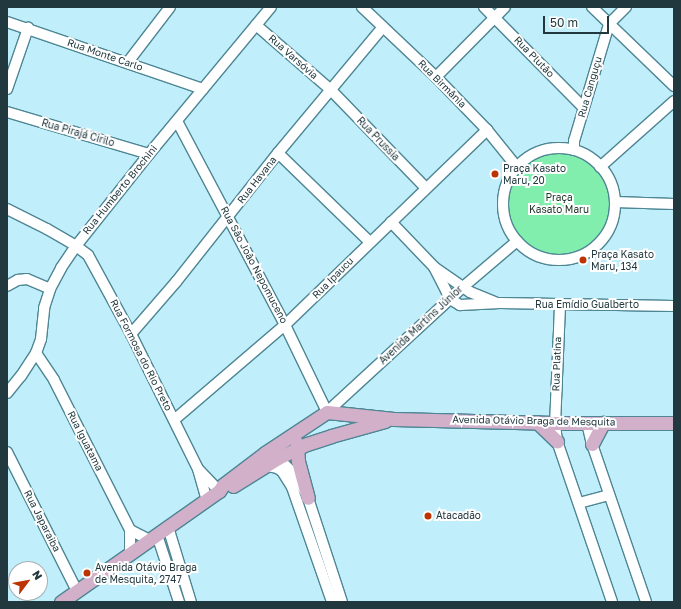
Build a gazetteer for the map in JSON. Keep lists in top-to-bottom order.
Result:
{
  "streets": {
    "main road": ["Avenida Otávio Braga de Mesquita"],
    "street": [
      "Rua Monte Carlo",
      "Rua Varsóvia",
      "Rua Plutão",
      "Rua Birmânia",
      "Rua Canguçu",
      "Rua Pirajá Cirilo",
      "Rua Prussia",
      "Rua Havana",
      "Rua Humberto Brochini",
      "Rua São João Nepomuceno",
      "Rua Ipaucu",
      "Rua Emídio Gualberto",
      "Avenida Martins Júnior",
      "Rua Formosa do Rio Preto",
      "Rua Platina",
      "Rua Iguatama",
      "Rua Japaraiba"
    ]
  },
  "crossings": [
    ["Rua Monte Carlo", "Rua Humberto Brochini"],
    ["Rua Varsóvia", "Rua Prussia"],
    ["Rua Varsóvia", "Rua Havana"],
    ["Rua Varsóvia", "Rua Humberto Brochini"],
    ["Rua Plutão", "Rua Canguçu"],
    ["Rua Birmânia", "Rua Canguçu"],
    ["Rua Birmânia", "Rua Havana"],
    ["Rua Birmânia", "Rua Ipaucu"],
    ["Rua Birmânia", "Avenida Martins Júnior"],
    ["Rua Canguçu", "Avenida Martins Júnior"],
    ["Rua Pirajá Cirilo", "Rua Humberto Brochini"],
    ["Rua Prussia", "Rua Havana"],
    ["Rua Prussia", "Rua Ipaucu"],
    ["Rua Havana", "Rua São João Nepomuceno"],
    ["Rua Havana", "Rua Formosa do Rio Preto"],
    ["Rua Humberto Brochini", "Rua São João Nepomuceno"],
    ["Rua Humberto Brochini", "Rua Formosa do Rio Preto"],
    ["Rua Humberto Brochini", "Rua Iguatama"],
    ["Rua São João Nepomuceno", "Rua Ipaucu"],
    ["Rua São João Nepomuceno", "Avenida Martins Júnior"],
    ["Rua São João Nepomuceno", "Avenida Otávio Braga de Mesquita"],
    ["Rua Ipaucu", "Rua Emídio Gualberto"],
    ["Rua Ipaucu", "Rua Formosa do Rio Preto"],
    ["Rua Emídio Gualberto", "Avenida Martins Júnior"],
    ["Rua Emídio Gualberto", "Rua Platina"],
    ["Avenida Martins Júnior", "Avenida Otávio Braga de Mesquita"],
    ["Rua Platina", "Avenida Otávio Braga de Mesquita"]
  ],
  "parks": ["Praça Kasato Maru"],
  "places": [
    "Praça Kasato Maru, 20",
    "Praça Kasato Maru, 134",
    "Atacadão",
    "Avenida Otávio Braga de Mesquita, 2747"
  ],
  "scale_bar": "50 m",
  "north": "top right"
}
